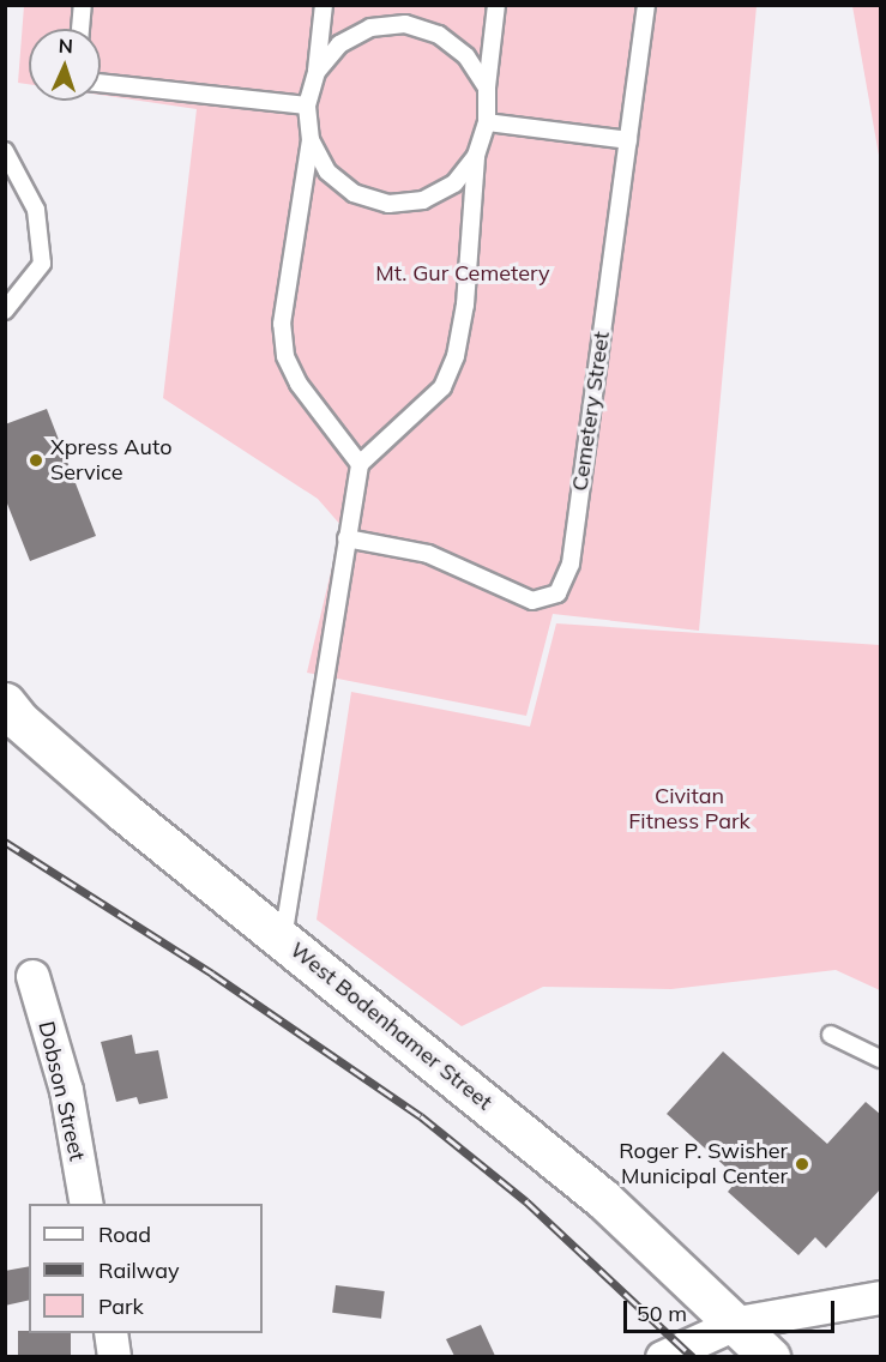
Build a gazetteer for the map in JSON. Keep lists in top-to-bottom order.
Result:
{
  "streets": {
    "main road": ["West Bodenhamer Street"],
    "street": ["Dobson Street"],
    "lane": ["Cemetery Street"]
  },
  "parks": ["Mt. Gur Cemetery", "Civitan Fitness Park"],
  "places": ["Xpress Auto Service", "Roger P. Swisher Municipal Center"],
  "legend": ["Road", "Railway", "Park"],
  "scale_bar": "50 m",
  "north": "top"
}
